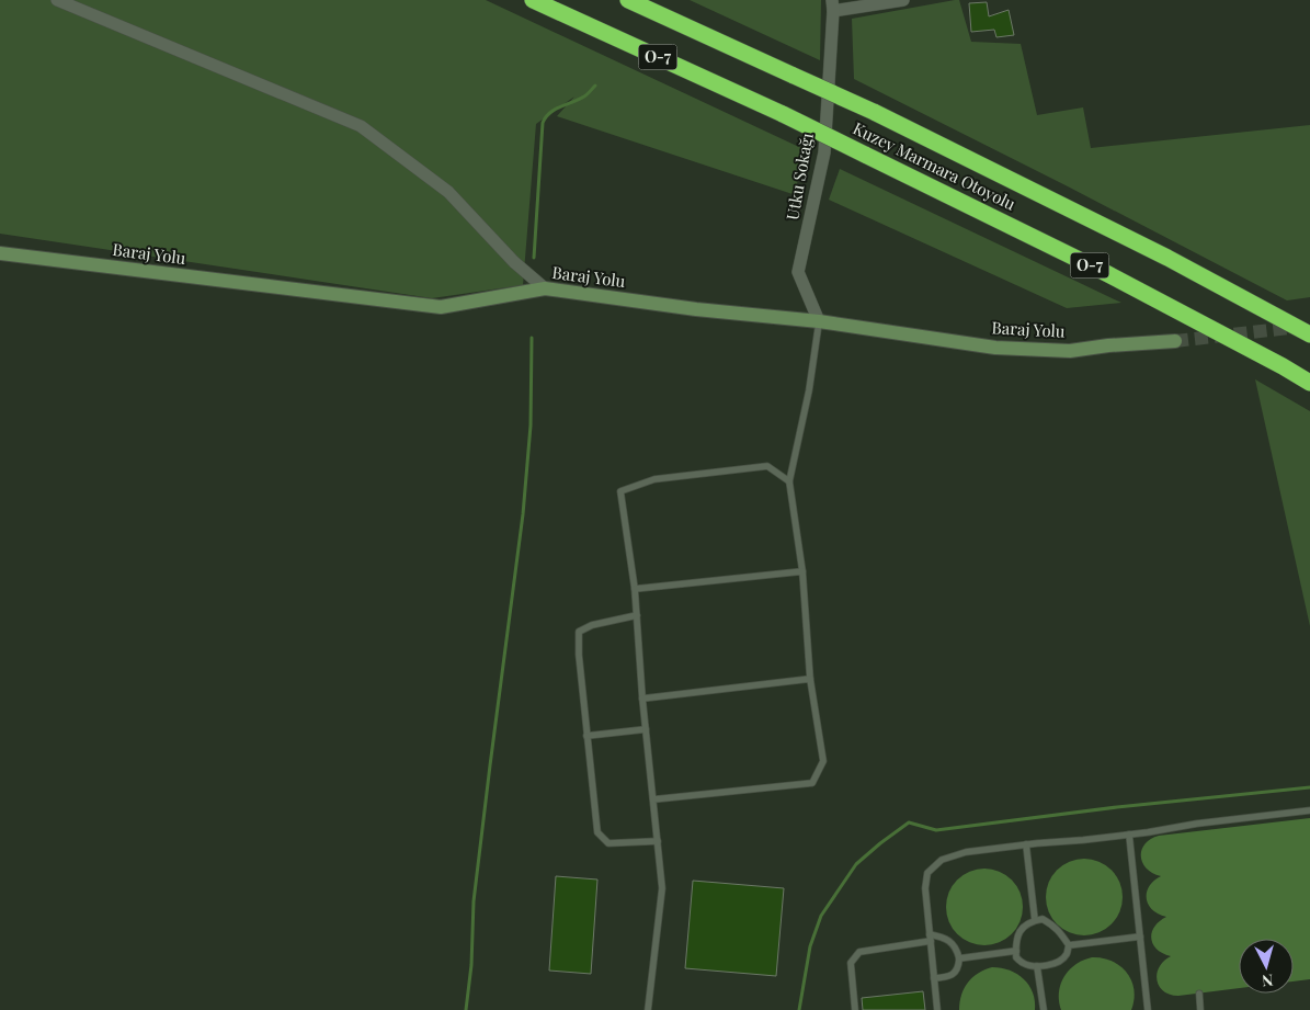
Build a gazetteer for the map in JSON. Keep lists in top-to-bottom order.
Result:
{
  "streets": {
    "highway": ["O-7", "Kuzey Marmara Otoyolu"],
    "street": ["Utku Sokağı", "Baraj Yolu"]
  },
  "crossings": [
    ["Utku Sokağı", "Baraj Yolu"]
  ],
  "north": "bottom"
}
